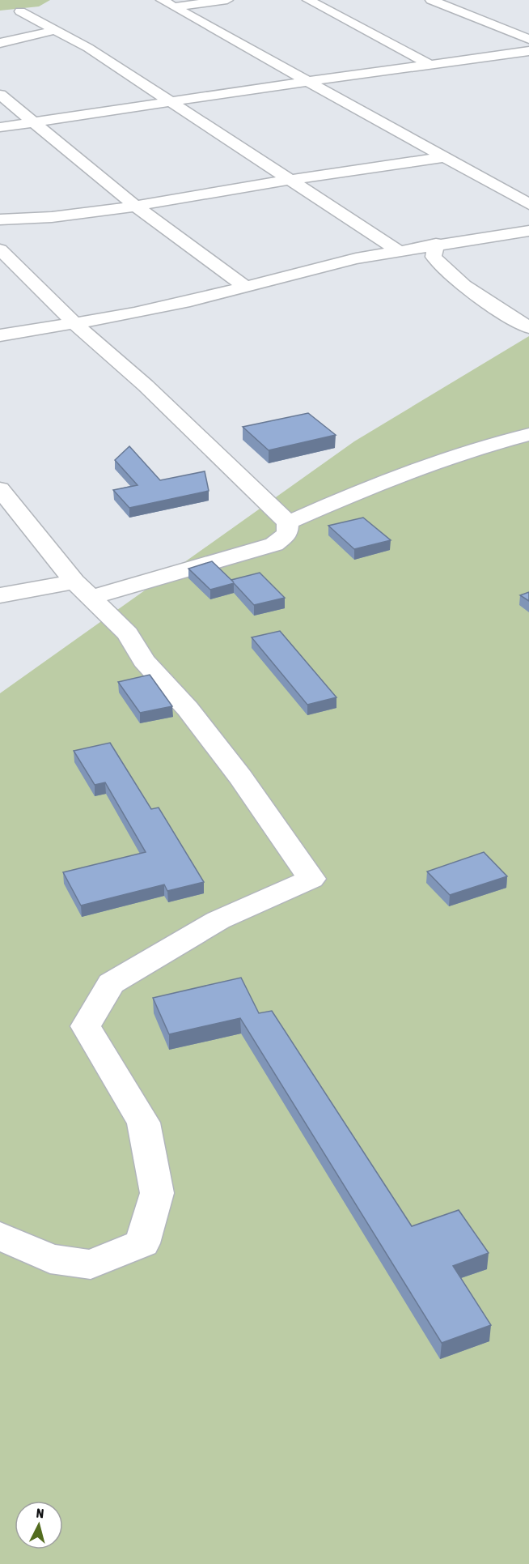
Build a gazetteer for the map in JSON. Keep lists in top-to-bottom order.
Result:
{
  "north": "top"
}
